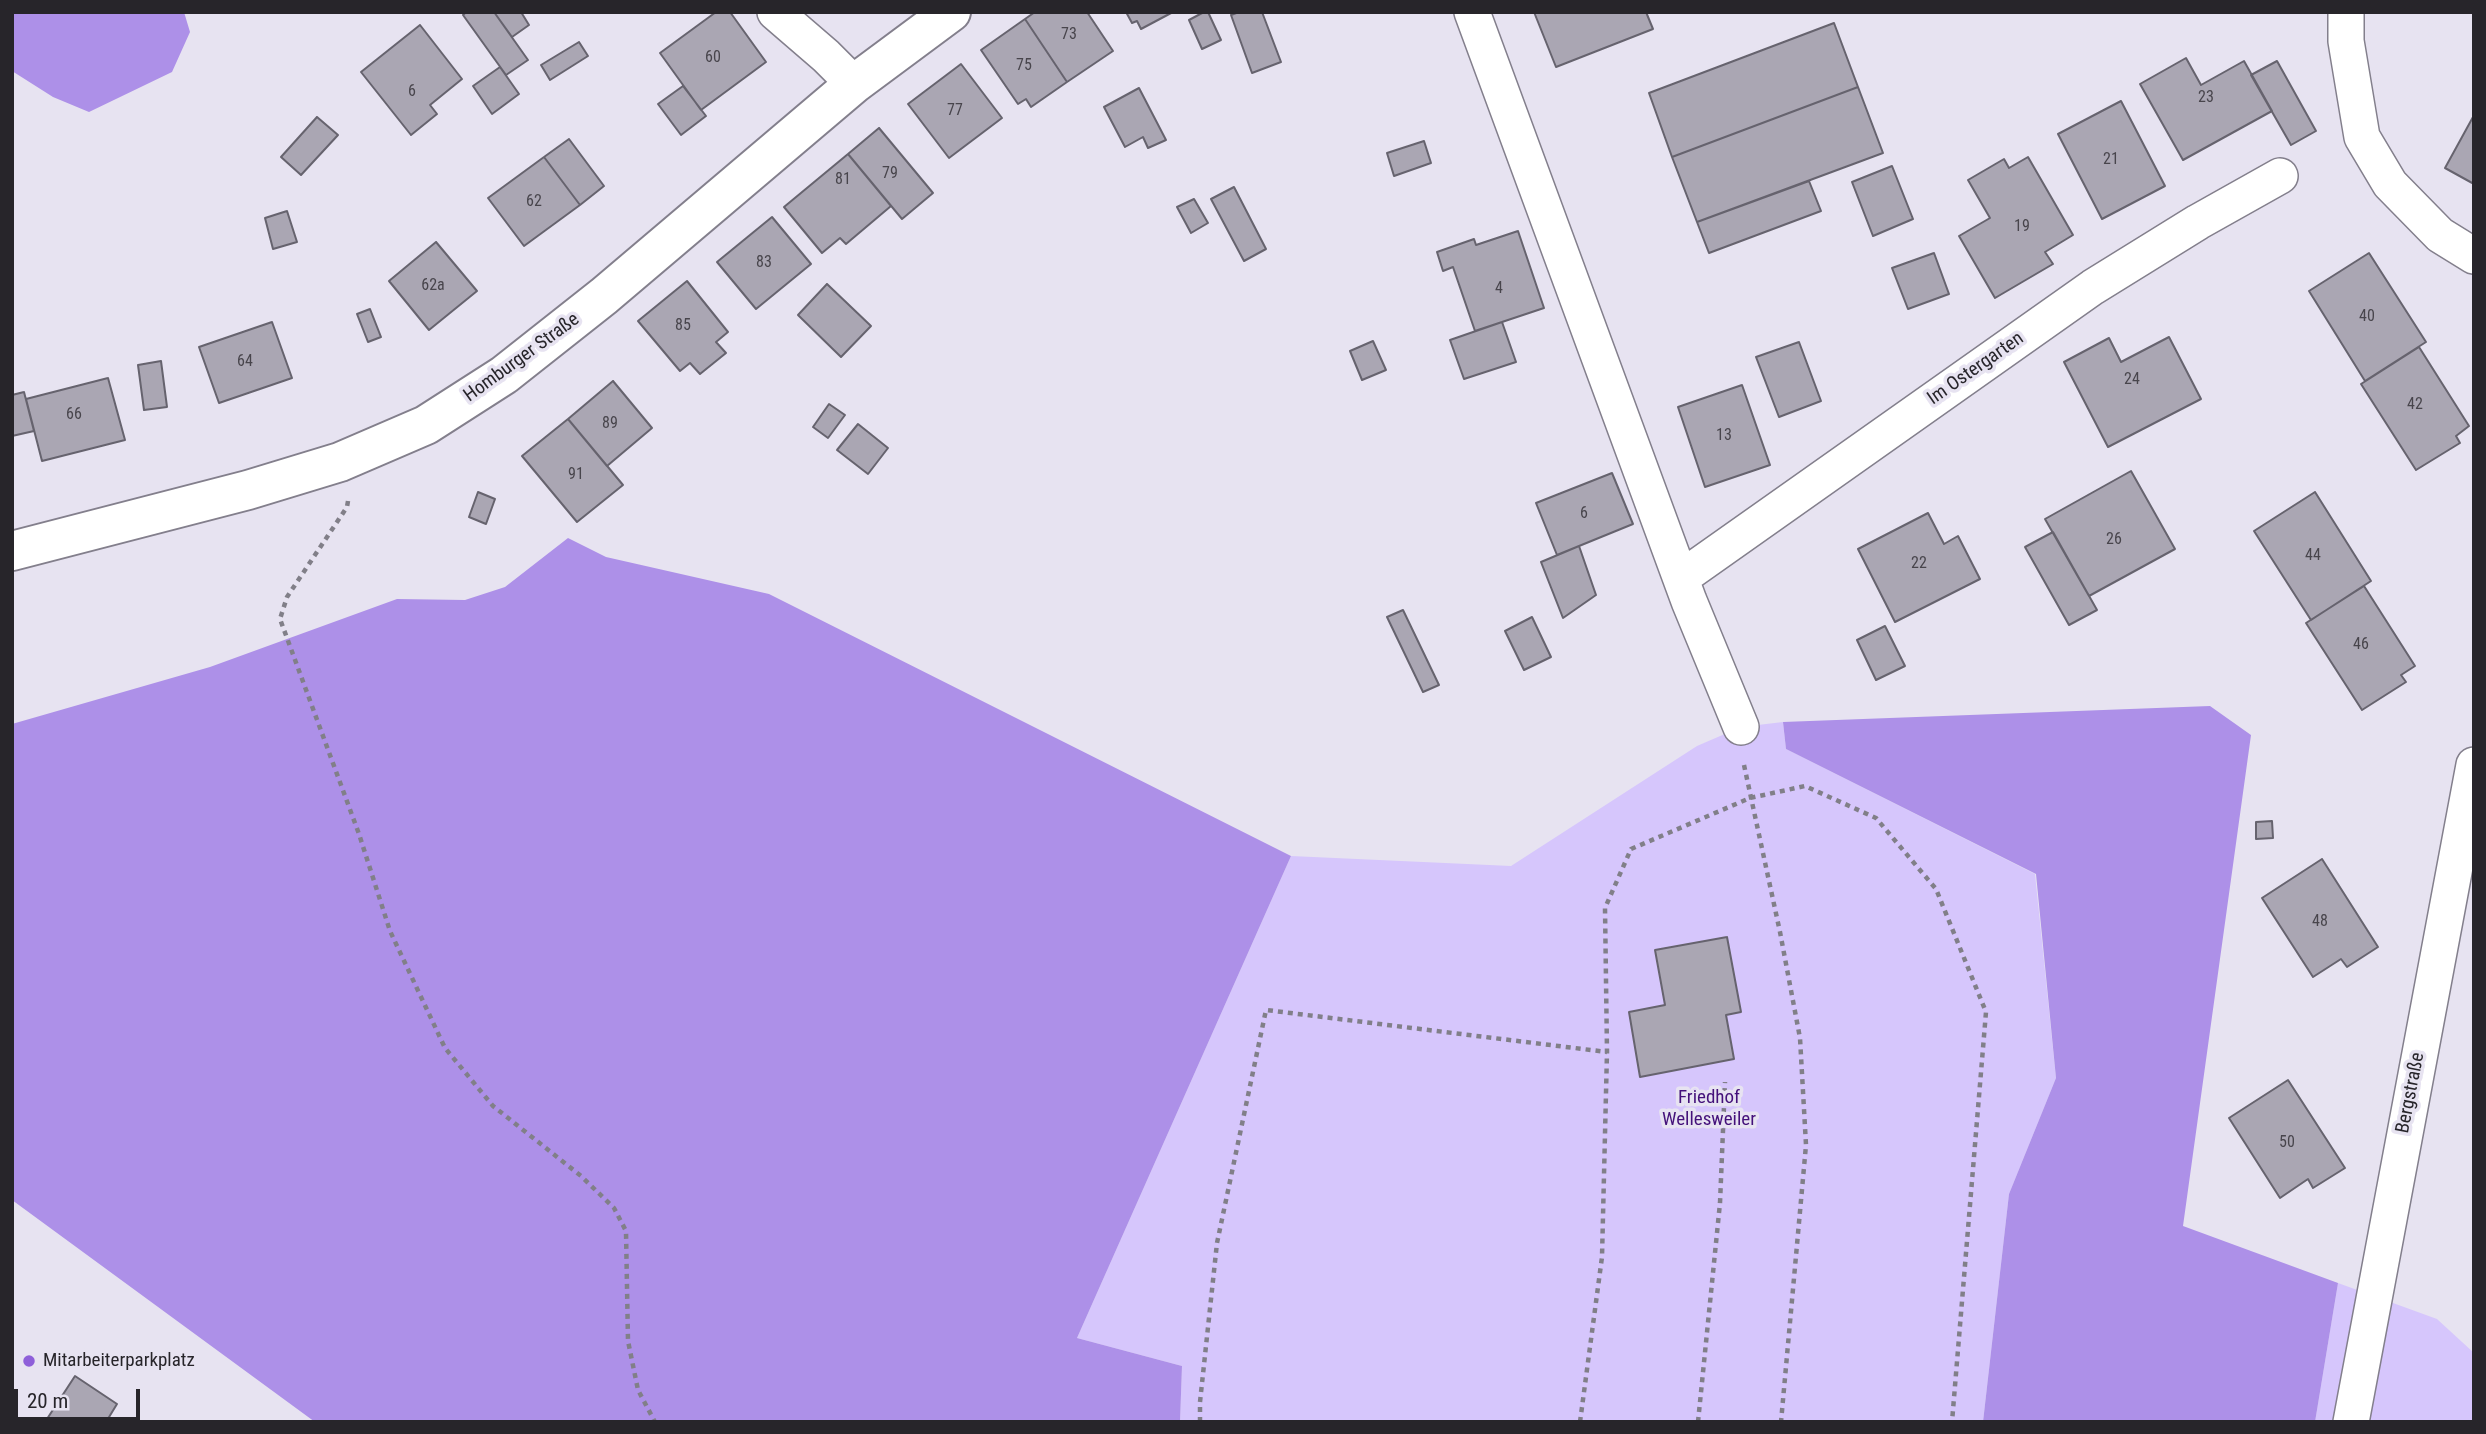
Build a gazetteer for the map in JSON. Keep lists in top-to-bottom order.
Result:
{
  "streets": {
    "main road": ["Homburger Straße"],
    "street": ["Im Ostergarten", "Bergstraße"]
  },
  "parks": ["Friedhof Wellesweiler"],
  "places": ["Mitarbeiterparkplatz"],
  "house_numbers": [
    "73",
    "60",
    "75",
    "6",
    "23",
    "77",
    "21",
    "79",
    "81",
    "62",
    "19",
    "83",
    "62a",
    "4",
    "40",
    "85",
    "64",
    "24",
    "42",
    "66",
    "89",
    "13",
    "91",
    "6",
    "26",
    "44",
    "22",
    "46",
    "48",
    "50"
  ],
  "scale_bar": "20 m"
}
